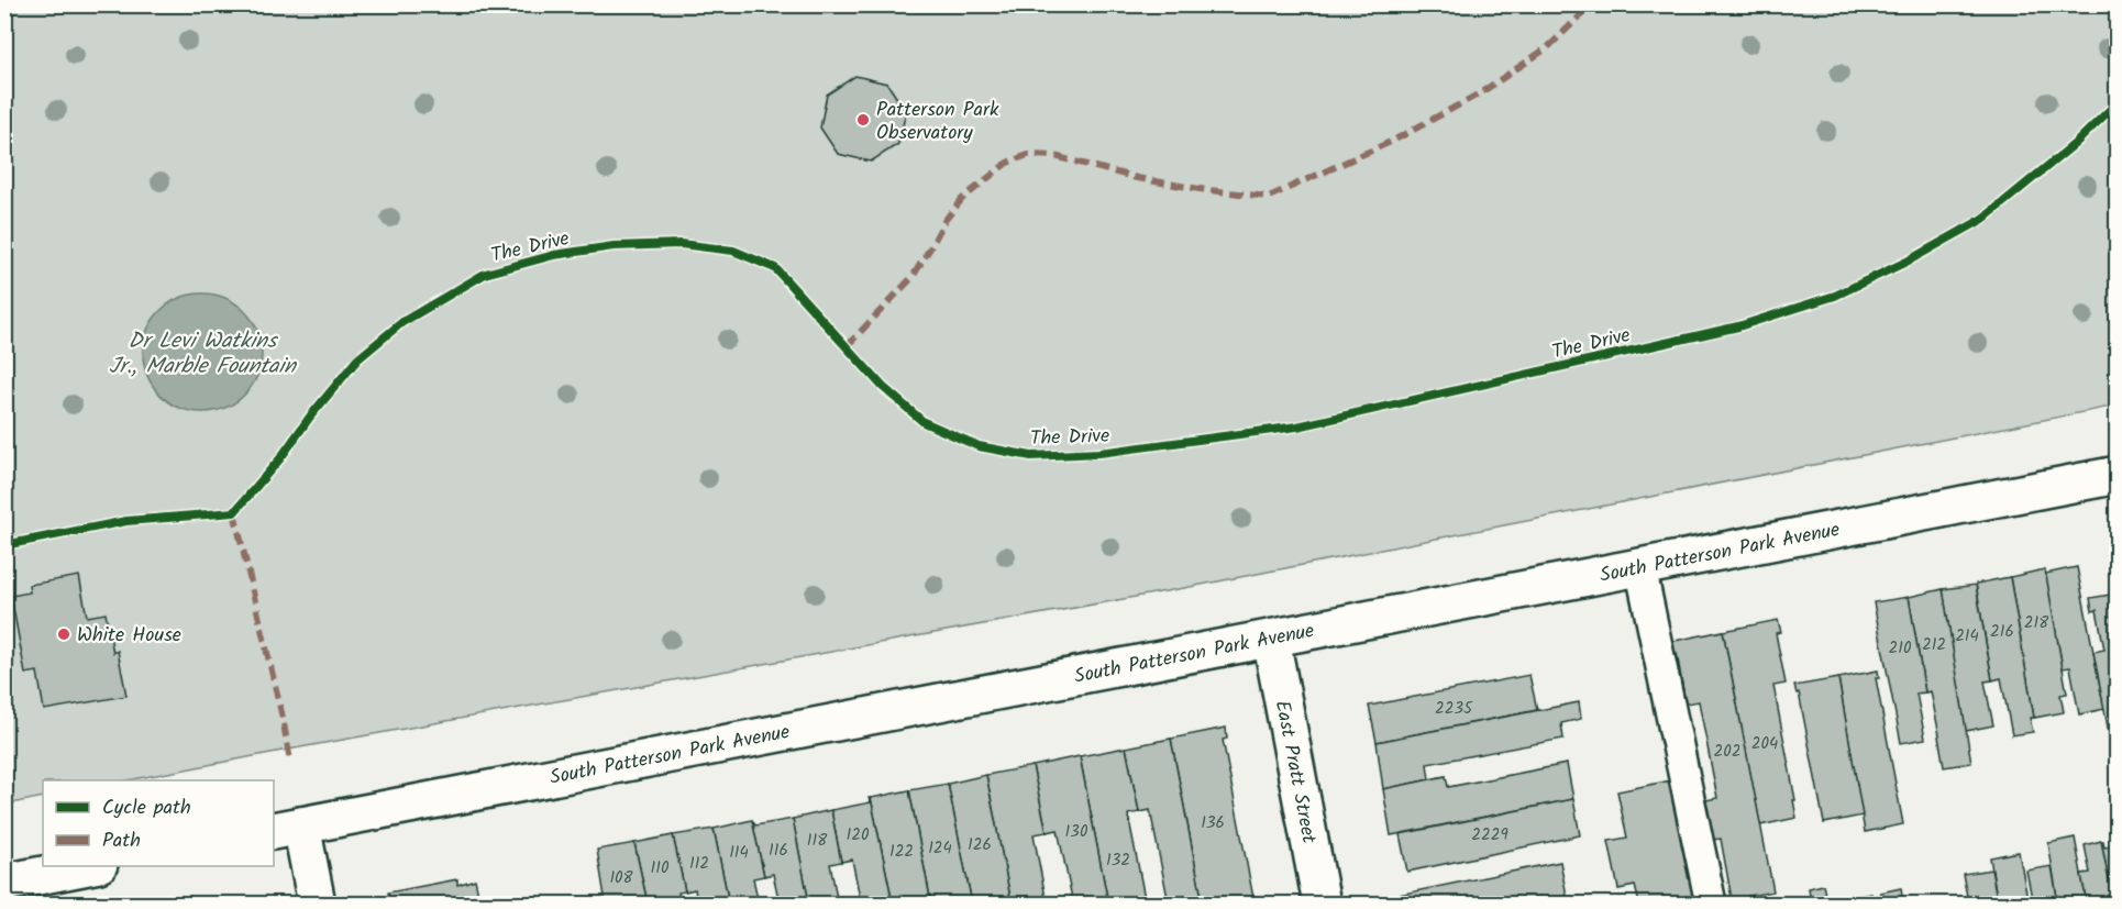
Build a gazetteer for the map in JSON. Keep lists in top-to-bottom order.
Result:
{
  "streets": {
    "street": ["South Patterson Park Avenue", "East Pratt Street"],
    "cycle path": ["The Drive"]
  },
  "crossings": [
    ["South Patterson Park Avenue", "East Pratt Street"]
  ],
  "water": ["Dr Levi Watkins Jr., Marble Fountain"],
  "places": ["Patterson Park Observatory", "White House"],
  "house_numbers": [
    "218",
    "216",
    "214",
    "212",
    "210",
    "2235",
    "204",
    "202",
    "136",
    "130",
    "120",
    "2229",
    "118",
    "126",
    "124",
    "116",
    "122",
    "114",
    "132",
    "112",
    "110",
    "108"
  ],
  "legend": ["Cycle path", "Path"]
}
